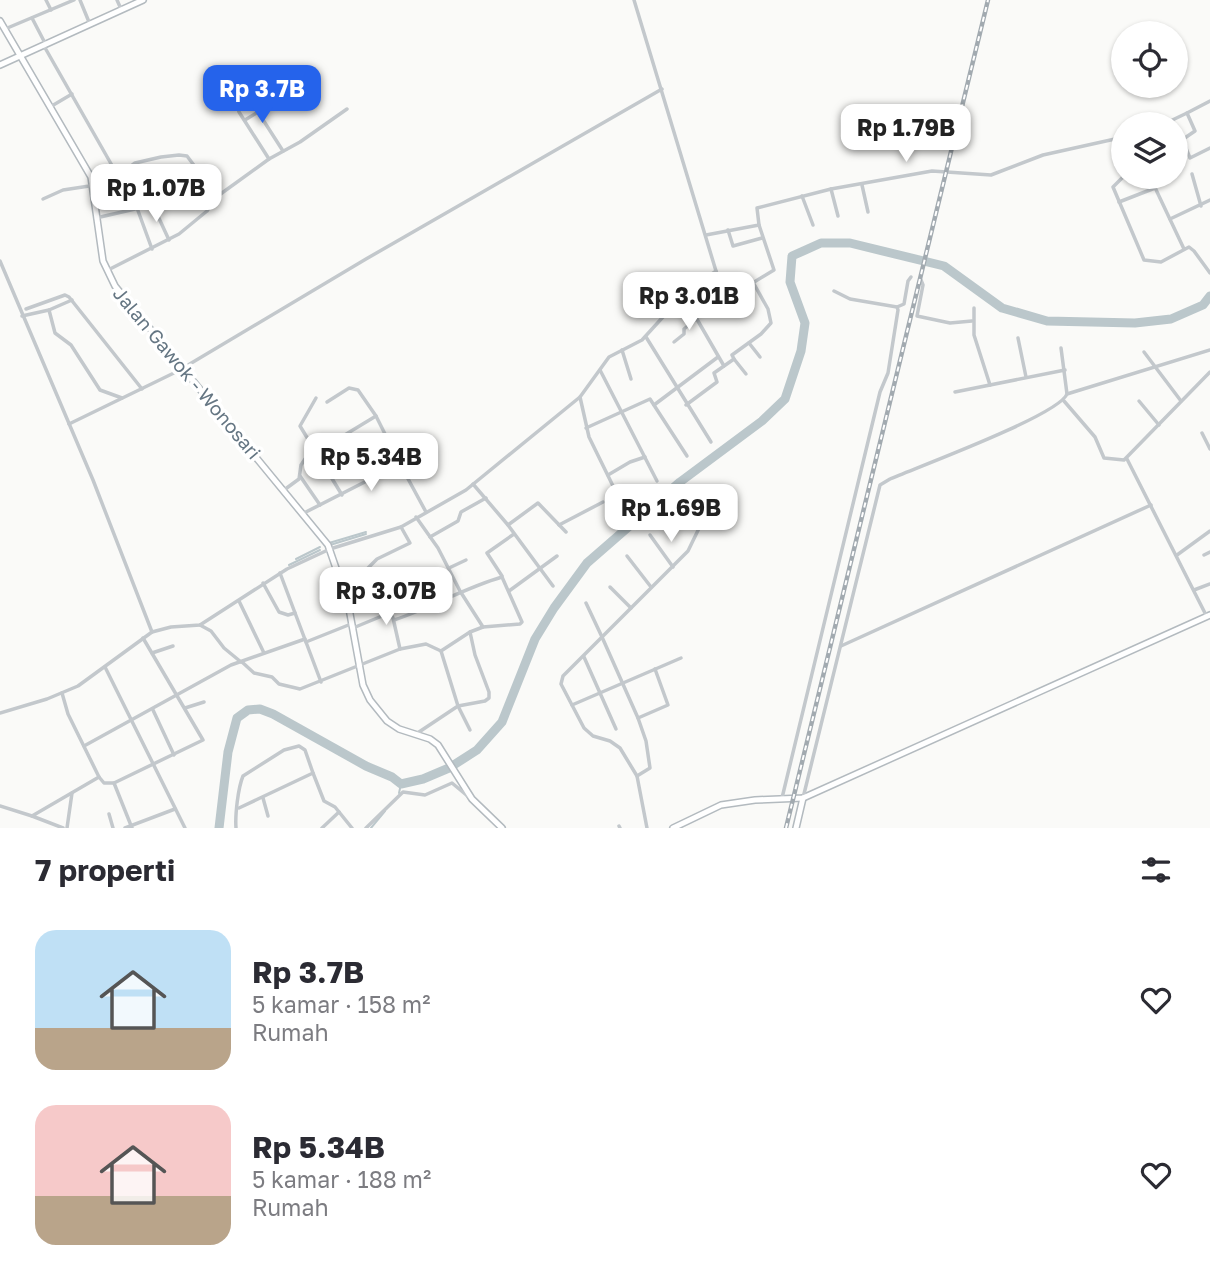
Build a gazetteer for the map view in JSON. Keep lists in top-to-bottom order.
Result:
{
  "streets": {
    "main road": ["Jalan Gawok - Wonosari"]
  },
  "page": {
    "price": [
      "Rp 3.7B",
      "Rp 1.79B",
      "Rp 1.07B",
      "Rp 3.01B",
      "Rp 5.34B",
      "Rp 1.69B",
      "Rp 3.07B"
    ],
    "heading": "7 properti",
    "list": [
      {
        "name": "Rp 3.7B",
        "note": "5 kamar · 158 m² · Rumah"
      },
      {
        "name": "Rp 5.34B",
        "note": "5 kamar · 188 m² · Rumah"
      }
    ]
  }
}
